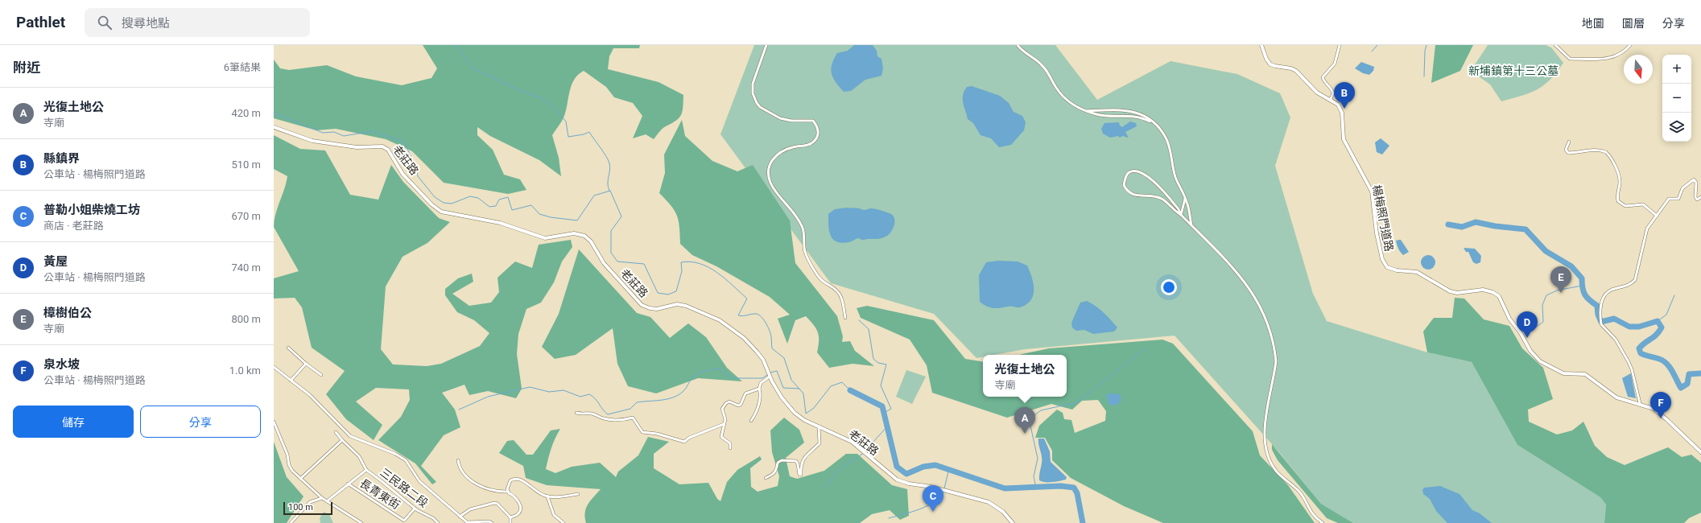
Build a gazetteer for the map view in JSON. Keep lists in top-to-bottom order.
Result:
{
  "streets": {
    "street": [
      "老莊路",
      "楊梅照門道路",
      "三民路二段",
      "長青東街"
    ]
  },
  "crossings": [
    ["三民路二段", "長青東街"]
  ],
  "parks": ["新埔鎮第十三公墓"],
  "scale_bar": "100 m",
  "north": "bottom",
  "page": {
    "header": "Pathlet",
    "search": "搜尋地點",
    "nav": ["地圖", "圖層", "分享"],
    "heading": ["附近", "6筆結果"],
    "map_buttons": ["+", "−"],
    "pins": [
      "B",
      "E",
      "D",
      "F",
      "A",
      "C"
    ],
    "list": [
      {
        "mark": "A",
        "name": "光復土地公",
        "note": "寺廟",
        "value": "420 m"
      },
      {
        "mark": "B",
        "name": "縣鎮界",
        "note": "公車站 · 楊梅照門道路",
        "value": "510 m"
      },
      {
        "mark": "C",
        "name": "普勒小姐柴燒工坊",
        "note": "商店 · 老莊路",
        "value": "670 m"
      },
      {
        "mark": "D",
        "name": "黃屋",
        "note": "公車站 · 楊梅照門道路",
        "value": "740 m"
      },
      {
        "mark": "E",
        "name": "樟樹伯公",
        "note": "寺廟",
        "value": "800 m"
      },
      {
        "mark": "F",
        "name": "泉水坡",
        "note": "公車站 · 楊梅照門道路",
        "value": "1.0 km"
      }
    ],
    "popup": ["光復土地公", "寺廟"],
    "buttons": ["儲存", "分享"],
    "scale": "100 m"
  }
}
